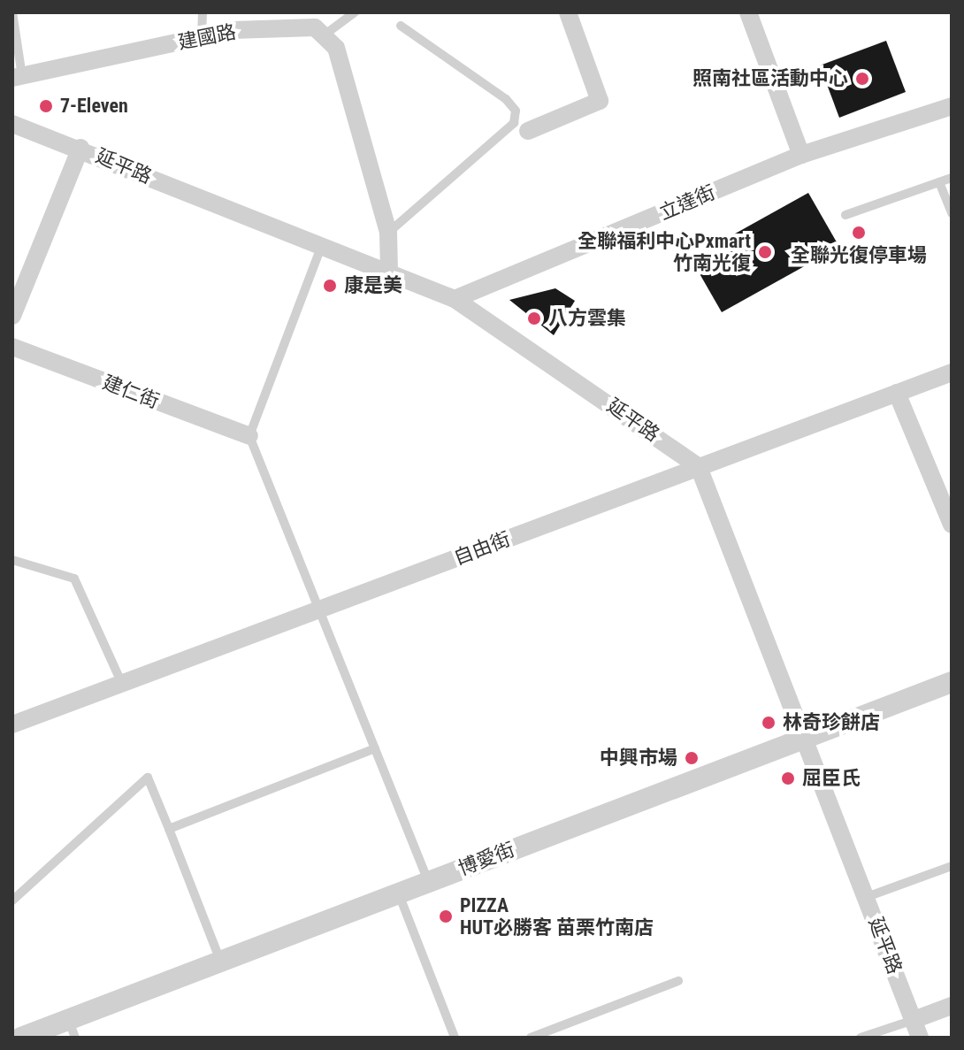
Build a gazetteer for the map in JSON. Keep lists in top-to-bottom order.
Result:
{
  "streets": {
    "street": [
      "建國路",
      "延平路",
      "立達街",
      "建仁街",
      "自由街",
      "博愛街"
    ]
  },
  "crossings": [
    ["延平路", "立達街"],
    ["延平路", "自由街"],
    ["延平路", "博愛街"]
  ],
  "places": [
    "照南社區活動中心",
    "7-Eleven",
    "全聯光復停車場",
    "全聯福利中心Pxmart 竹南光復",
    "康是美",
    "八方雲集",
    "林奇珍餅店",
    "中興市場",
    "屈臣氏",
    "PIZZA HUT必勝客 苗栗竹南店"
  ]
}
